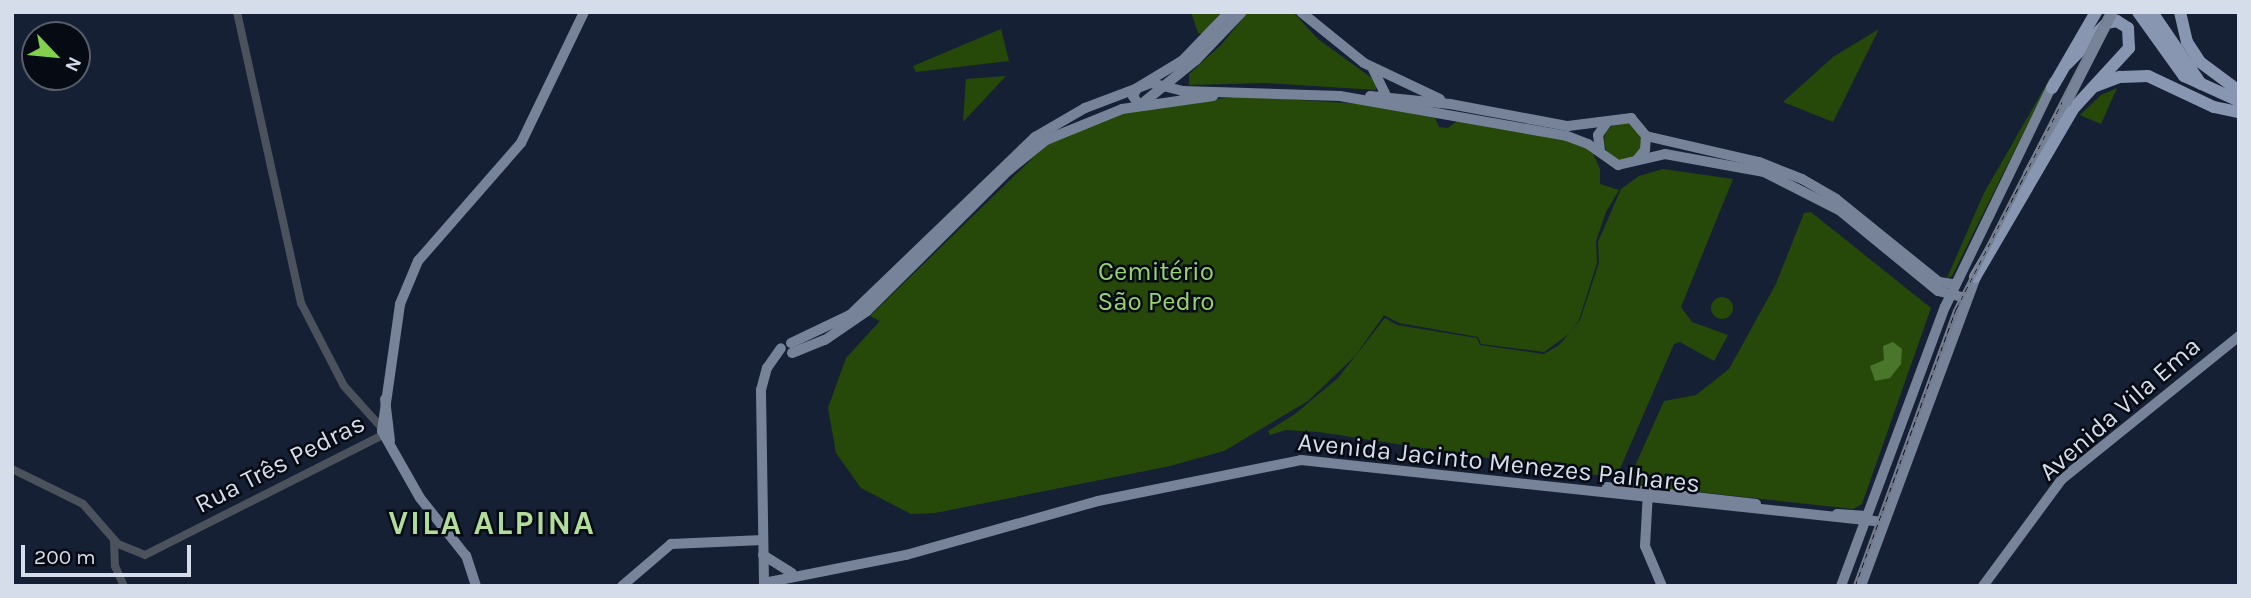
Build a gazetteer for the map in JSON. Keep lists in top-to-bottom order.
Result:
{
  "streets": {
    "main road": ["Avenida Vila Ema", "Avenida Jacinto Menezes Palhares"],
    "street": ["Rua Três Pedras"]
  },
  "districts": ["VILA ALPINA"],
  "parks": ["Cemitério São Pedro"],
  "scale_bar": "200 m",
  "north": "bottom right"
}
